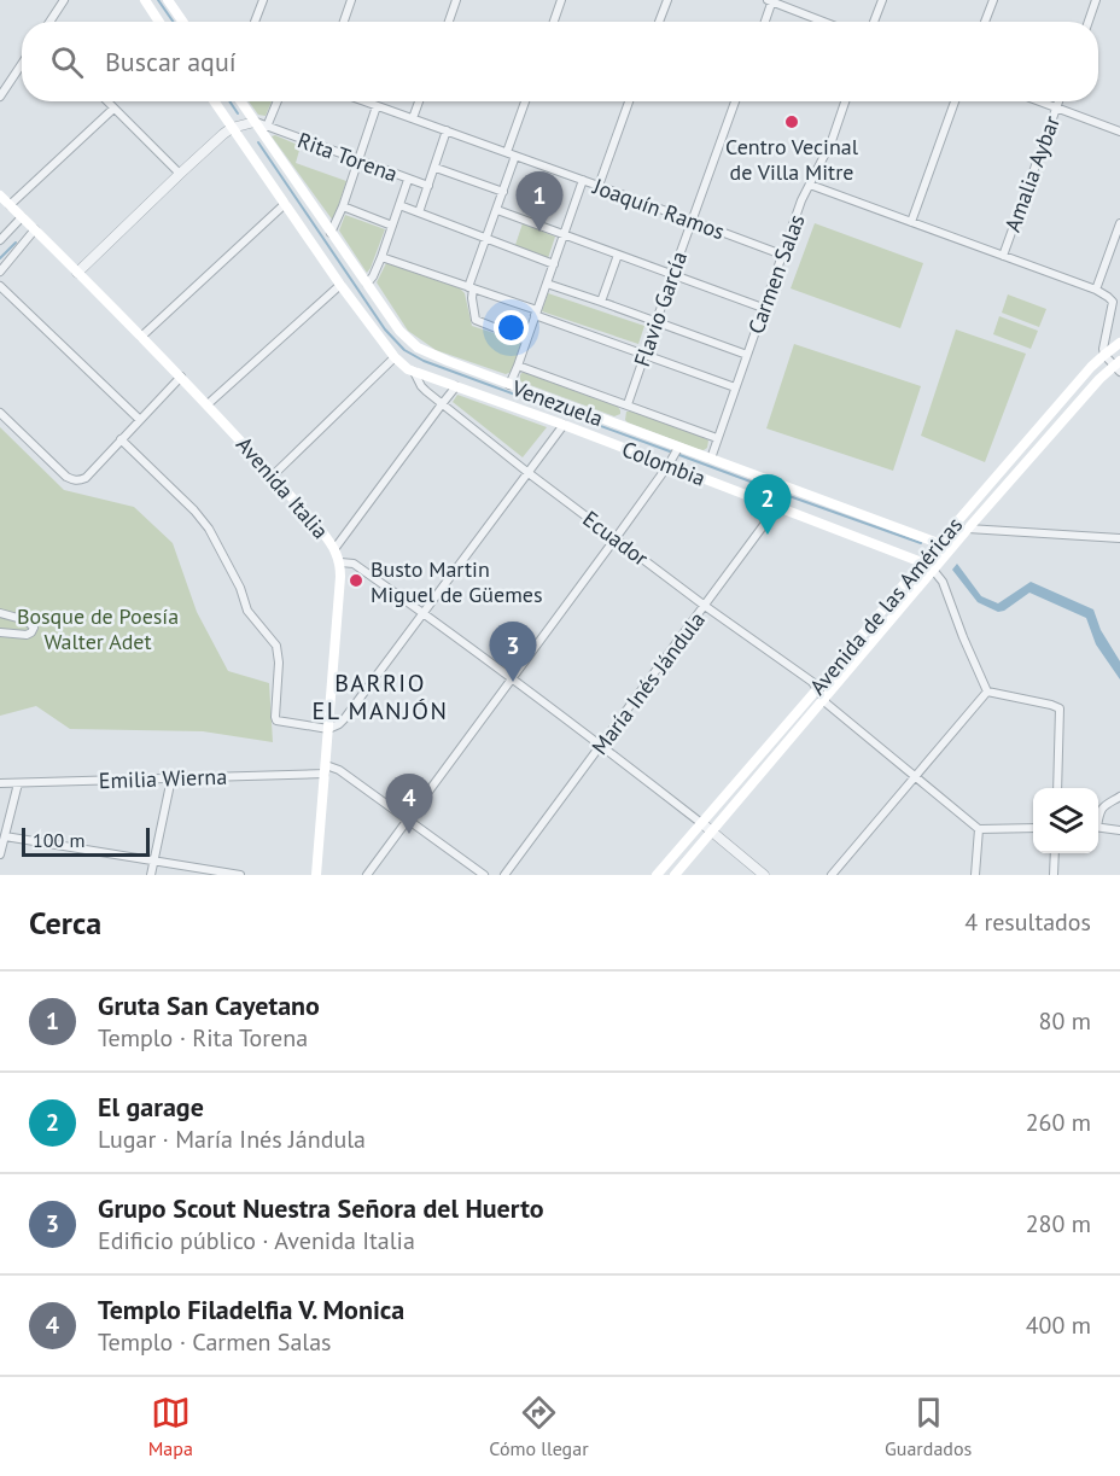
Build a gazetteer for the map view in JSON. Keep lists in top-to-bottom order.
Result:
{
  "streets": {
    "main road": [
      "Venezuela",
      "Colombia",
      "Avenida Italia",
      "Avenida de las Américas"
    ],
    "street": [
      "Rita Torena",
      "Amalia Aybar",
      "Joaquín Ramos",
      "Carmen Salas",
      "Flavio García",
      "Ecuador",
      "María Inés Jándula",
      "Emilia Wierna"
    ]
  },
  "crossings": [
    ["Joaquín Ramos", "Carmen Salas"],
    ["Joaquín Ramos", "Flavio García"],
    ["Carmen Salas", "Venezuela"],
    ["Flavio García", "Venezuela"],
    ["Venezuela", "Avenida de las Américas"],
    ["Venezuela", "María Inés Jándula"],
    ["Colombia", "Ecuador"],
    ["Colombia", "Avenida de las Américas"],
    ["Colombia", "María Inés Jándula"],
    ["Avenida Italia", "Avenida de las Américas"],
    ["Avenida Italia", "María Inés Jándula"],
    ["Ecuador", "Avenida de las Américas"],
    ["Ecuador", "María Inés Jándula"]
  ],
  "districts": ["BARRIO EL MANJÓN"],
  "parks": ["Bosque de Poesía Walter Adet"],
  "places": ["Centro Vecinal de Villa Mitre", "Busto Martin Miguel de Güemes"],
  "scale_bar": "100 m",
  "page": {
    "search": "Buscar aquí",
    "pins": [
      "1",
      "2",
      "3",
      "4"
    ],
    "scale": "100 m",
    "heading": ["Cerca", "4 resultados"],
    "list": [
      {
        "mark": "1",
        "name": "Gruta San Cayetano",
        "note": "Templo · Rita Torena",
        "value": "80 m"
      },
      {
        "mark": "2",
        "name": "El garage",
        "note": "Lugar · María Inés Jándula",
        "value": "260 m"
      },
      {
        "mark": "3",
        "name": "Grupo Scout Nuestra Señora del Huerto",
        "note": "Edificio público · Avenida Italia",
        "value": "280 m"
      },
      {
        "mark": "4",
        "name": "Templo Filadelfia V. Monica",
        "note": "Templo · Carmen Salas",
        "value": "400 m"
      }
    ],
    "nav": ["Mapa", "Cómo llegar", "Guardados"]
  }
}
